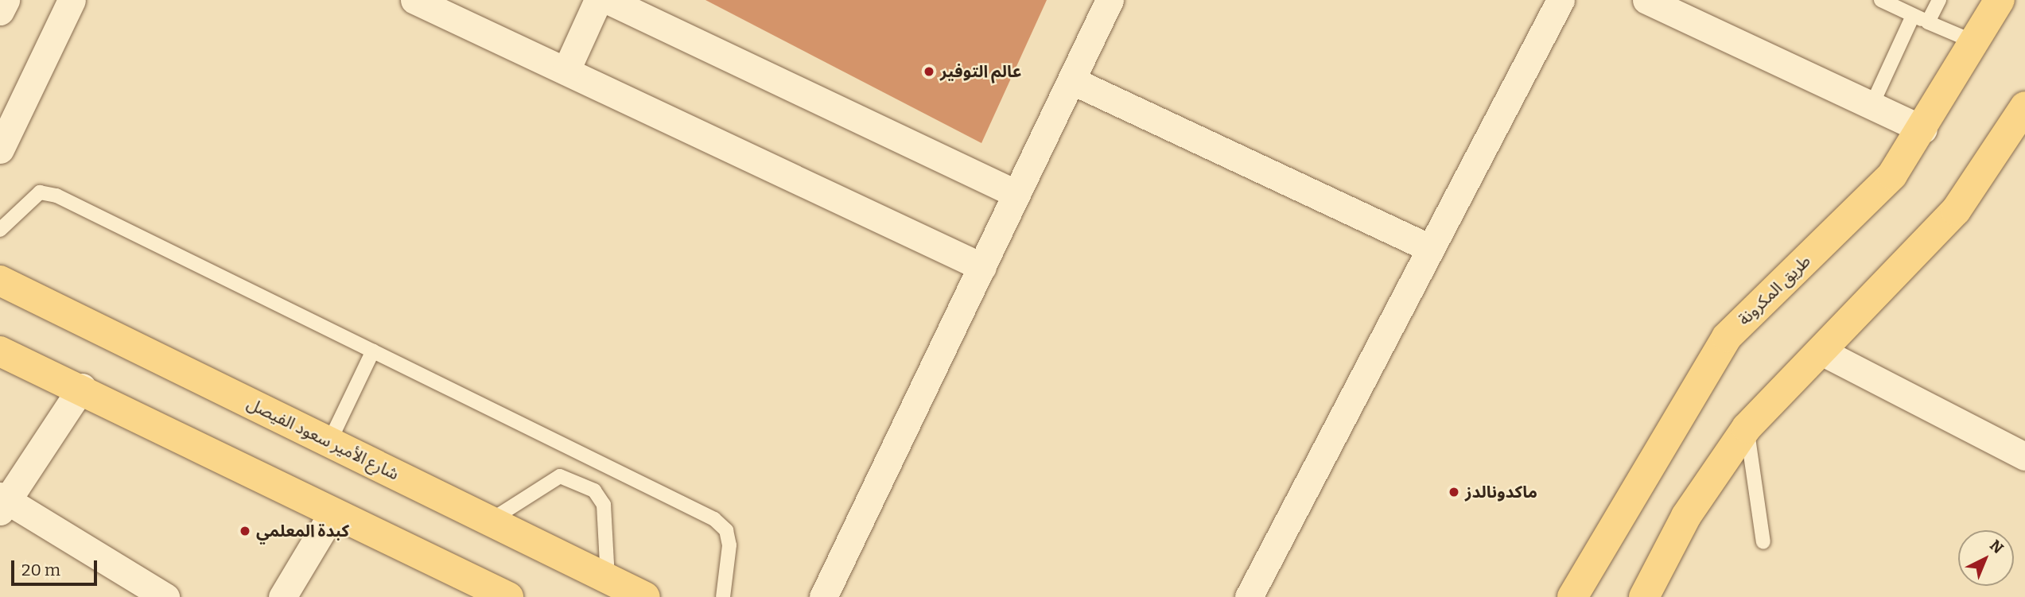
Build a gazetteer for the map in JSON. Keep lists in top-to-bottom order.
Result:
{
  "streets": {
    "main road": ["طريق المكرونة", "شارع الأمير سعود الفيصل"]
  },
  "places": ["عالم التوفير", "ماكدونالدز", "كبدة المعلمي"],
  "scale_bar": "20 m",
  "north": "top right"
}
